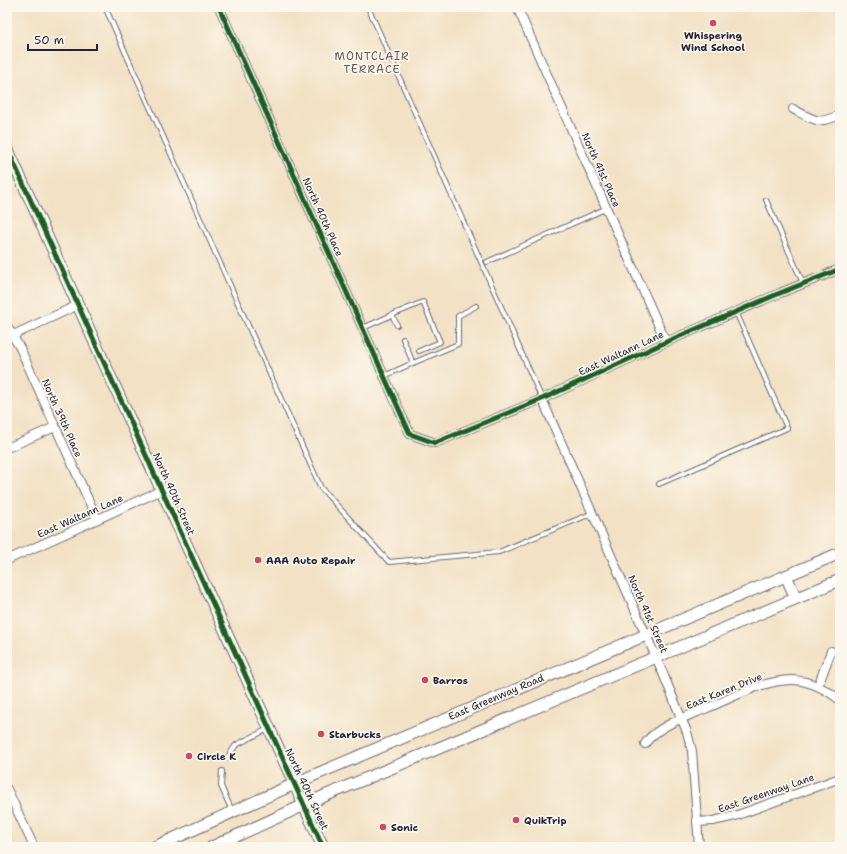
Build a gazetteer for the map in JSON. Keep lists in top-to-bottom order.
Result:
{
  "streets": {
    "main road": ["North 40th Street", "East Greenway Road"],
    "street": [
      "North 41st Place",
      "North 40th Place",
      "East Waltann Lane",
      "North 39th Place",
      "North 41st Street",
      "East Karen Drive",
      "East Greenway Lane"
    ]
  },
  "crossings": [
    ["North 41st Place", "East Waltann Lane"],
    ["North 40th Place", "East Waltann Lane"],
    ["East Waltann Lane", "North 39th Place"],
    ["East Waltann Lane", "North 40th Street"],
    ["East Waltann Lane", "North 41st Street"],
    ["North 40th Street", "East Greenway Road"],
    ["North 41st Street", "East Karen Drive"],
    ["North 41st Street", "East Greenway Road"],
    ["North 41st Street", "East Greenway Lane"]
  ],
  "districts": ["MONTCLAIR TERRACE"],
  "places": [
    "Whispering Wind School",
    "AAA Auto Repair",
    "Barros",
    "Starbucks",
    "Circle K",
    "QuikTrip",
    "Sonic"
  ],
  "scale_bar": "50 m"
}
